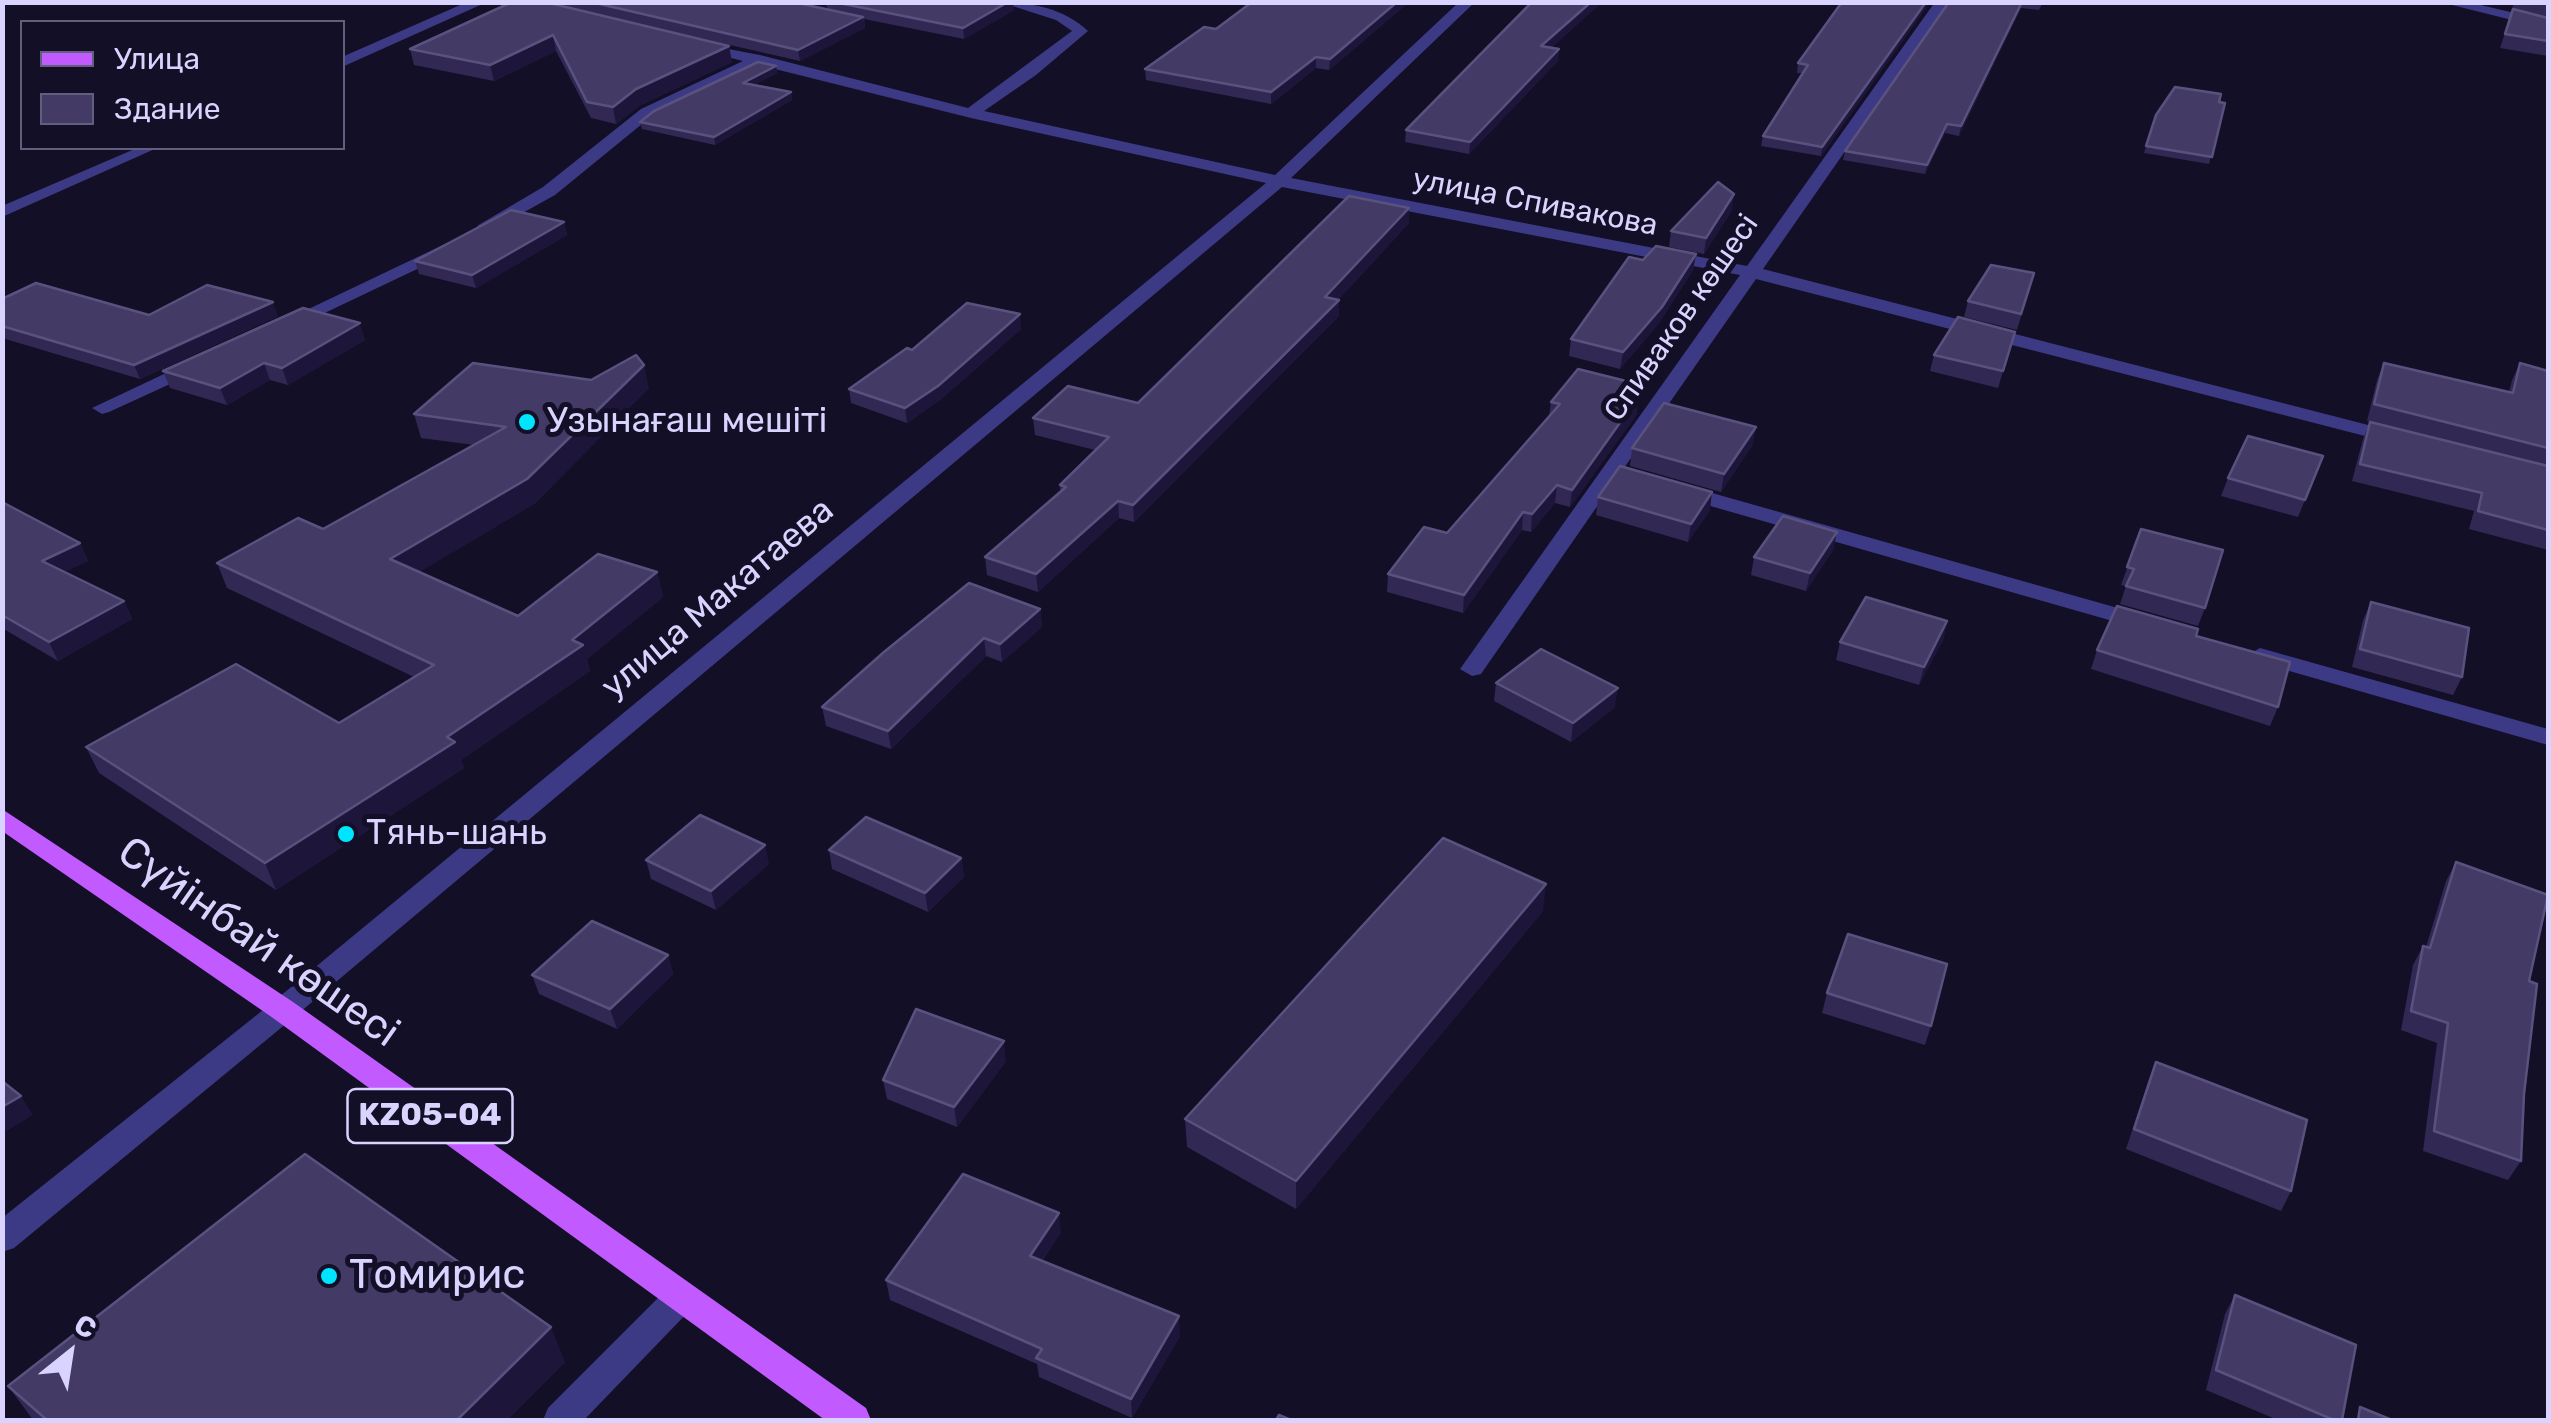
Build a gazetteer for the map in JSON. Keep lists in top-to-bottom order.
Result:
{
  "streets": {
    "main road": ["Сүйінбай көшесі", "KZ05-04"],
    "street": ["улица Спивакова", "Спиваков көшесі", "улица Макатаева"]
  },
  "crossings": [
    ["улица Спивакова", "Спиваков көшесі"],
    ["улица Спивакова", "улица Макатаева"],
    ["улица Макатаева", "Сүйінбай көшесі"]
  ],
  "places": ["Узынағаш мешіті", "Тянь-шань", "Томирис"],
  "legend": ["Улица", "Здание"],
  "north": "top right"
}
